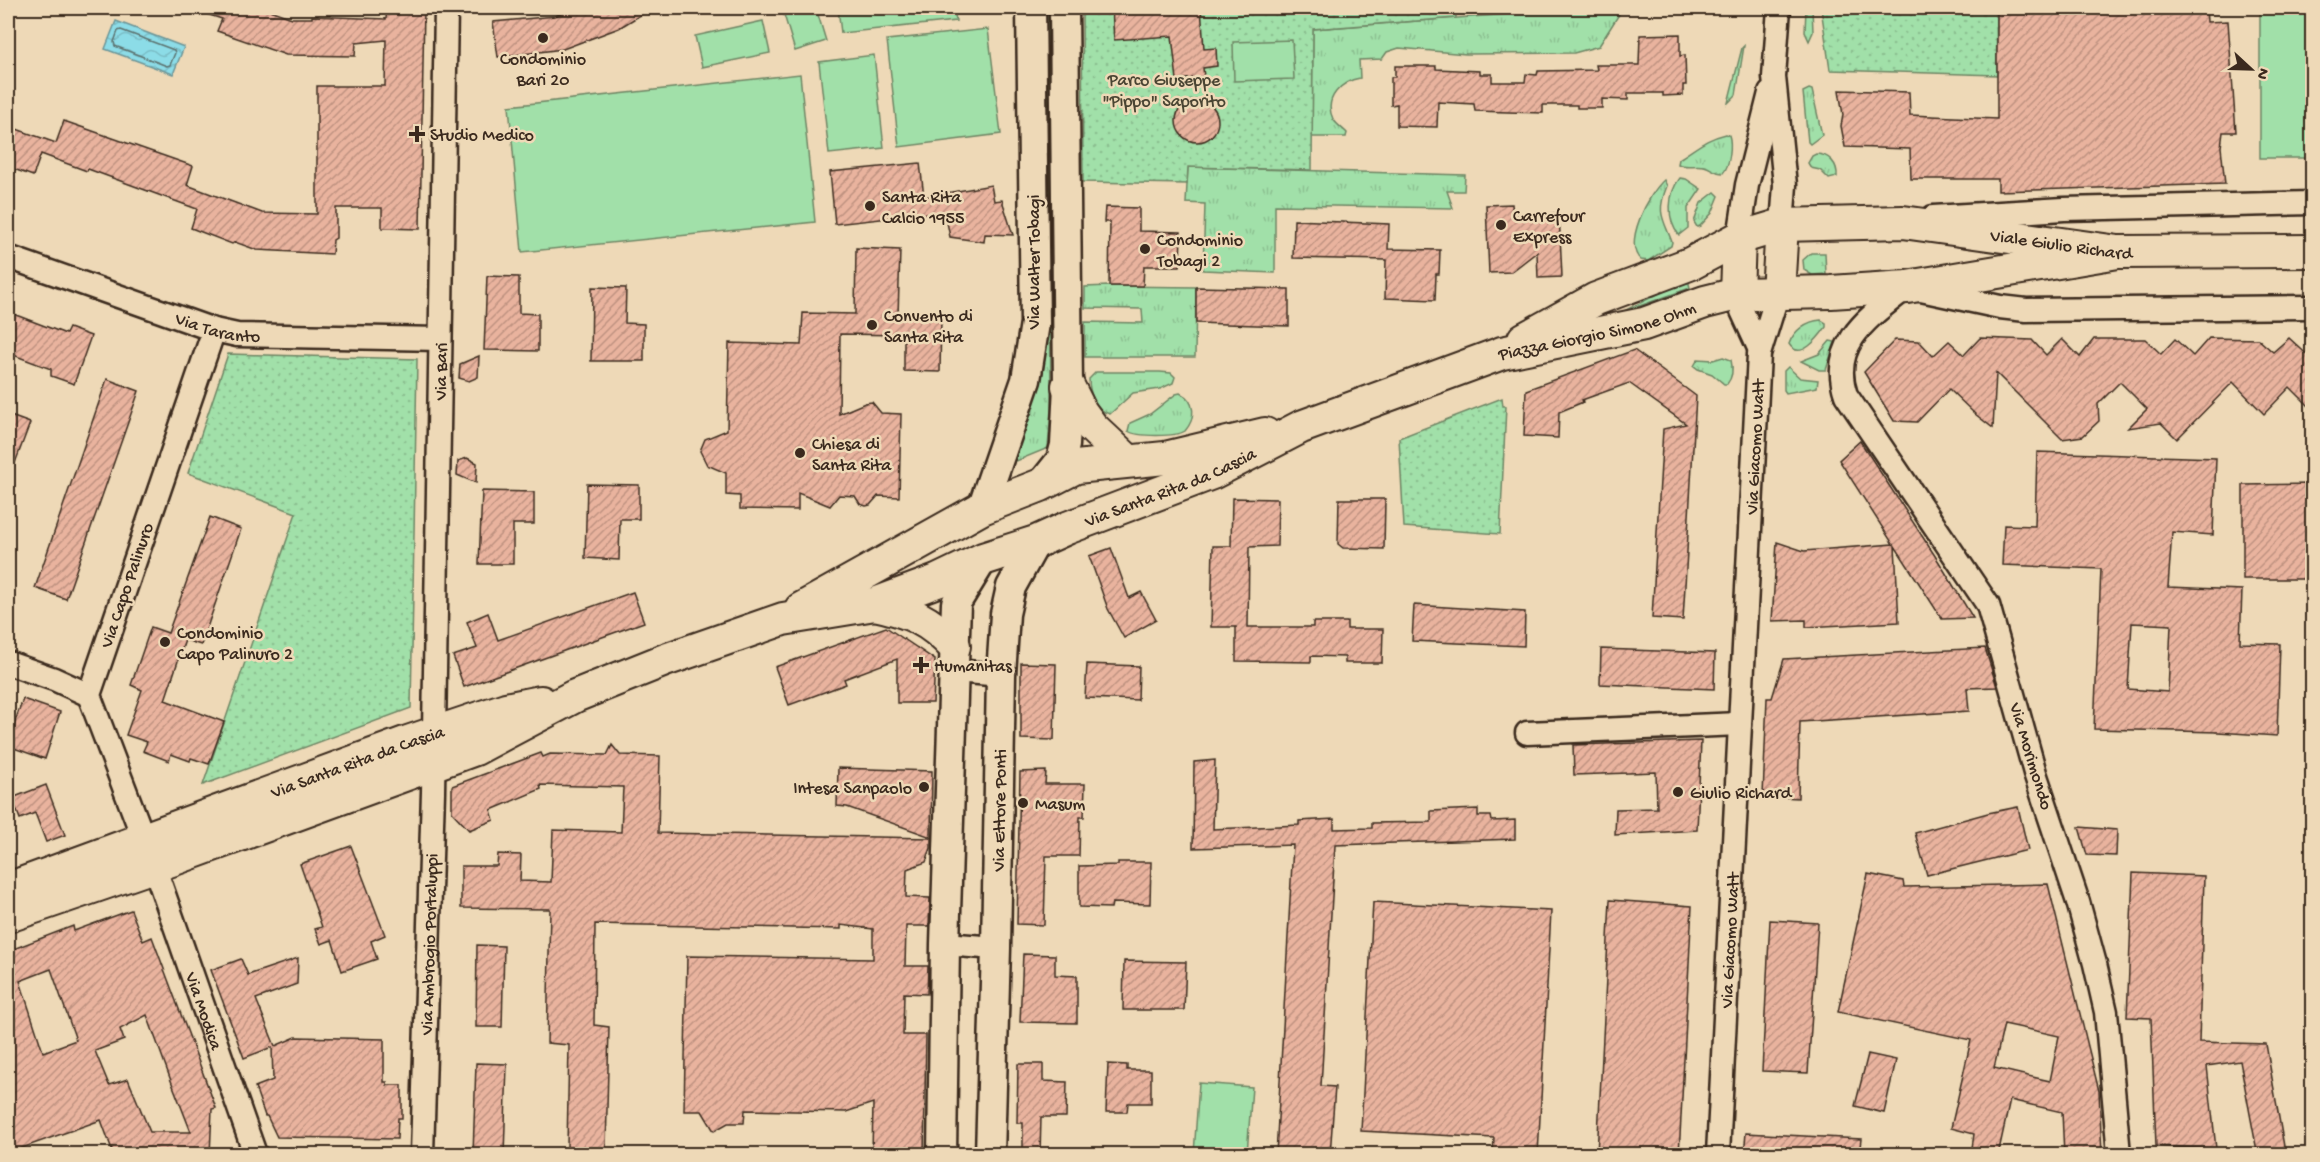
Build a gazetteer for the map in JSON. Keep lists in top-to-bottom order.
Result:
{
  "streets": {
    "main road": [
      "Viale Giulio Richard",
      "Via Walter Tobagi",
      "Piazza Giorgio Simone Ohm",
      "Via Santa Rita da Cascia"
    ],
    "street": [
      "Via Taranto",
      "Via Bari",
      "Via Giacomo Watt",
      "Via Capo Palinuro",
      "Via Morimondo",
      "Via Ettore Ponti",
      "Via Ambrogio Portaluppi",
      "Via Modica"
    ]
  },
  "crossings": [
    ["Viale Giulio Richard", "Piazza Giorgio Simone Ohm"],
    ["Viale Giulio Richard", "Via Morimondo"],
    ["Via Walter Tobagi", "Via Santa Rita da Cascia"],
    ["Piazza Giorgio Simone Ohm", "Via Santa Rita da Cascia"],
    ["Piazza Giorgio Simone Ohm", "Via Morimondo"],
    ["Via Taranto", "Via Bari"],
    ["Via Taranto", "Via Capo Palinuro"],
    ["Via Bari", "Via Santa Rita da Cascia"],
    ["Via Bari", "Via Ambrogio Portaluppi"],
    ["Via Santa Rita da Cascia", "Via Ettore Ponti"],
    ["Via Santa Rita da Cascia", "Via Ambrogio Portaluppi"],
    ["Via Santa Rita da Cascia", "Via Modica"]
  ],
  "parks": ["Parco Giuseppe \"Pippo\" Saporito"],
  "places": {
    "other": [
      "Condominio Bari 20",
      "Santa Rita Calcio 1955",
      "Carrefour Express",
      "Condominio Tobagi 2",
      "Convento di Santa Rita",
      "Chiesa di Santa Rita",
      "Condominio Capo Palinuro 2",
      "Intesa Sanpaolo",
      "Giulio Richard",
      "Masum"
    ],
    "health": ["Studio Medico", "Humanitas"]
  },
  "north": "right"
}
